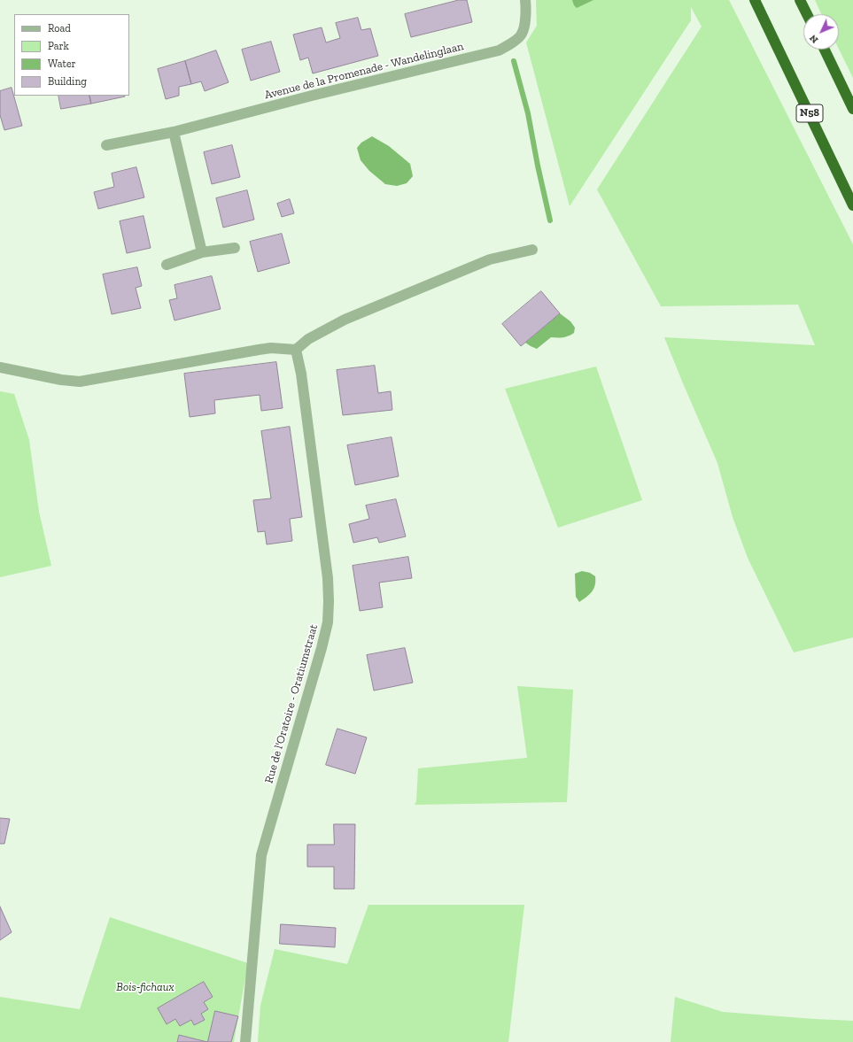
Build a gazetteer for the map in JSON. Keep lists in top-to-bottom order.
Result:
{
  "streets": {
    "highway": ["N58"],
    "street": ["Avenue de la Promenade - Wandelinglaan", "Rue de l'Oratoire - Oratiumstraat"]
  },
  "parks": ["Bois-fichaux"],
  "legend": [
    "Road",
    "Park",
    "Water",
    "Building"
  ],
  "north": "bottom left"
}
